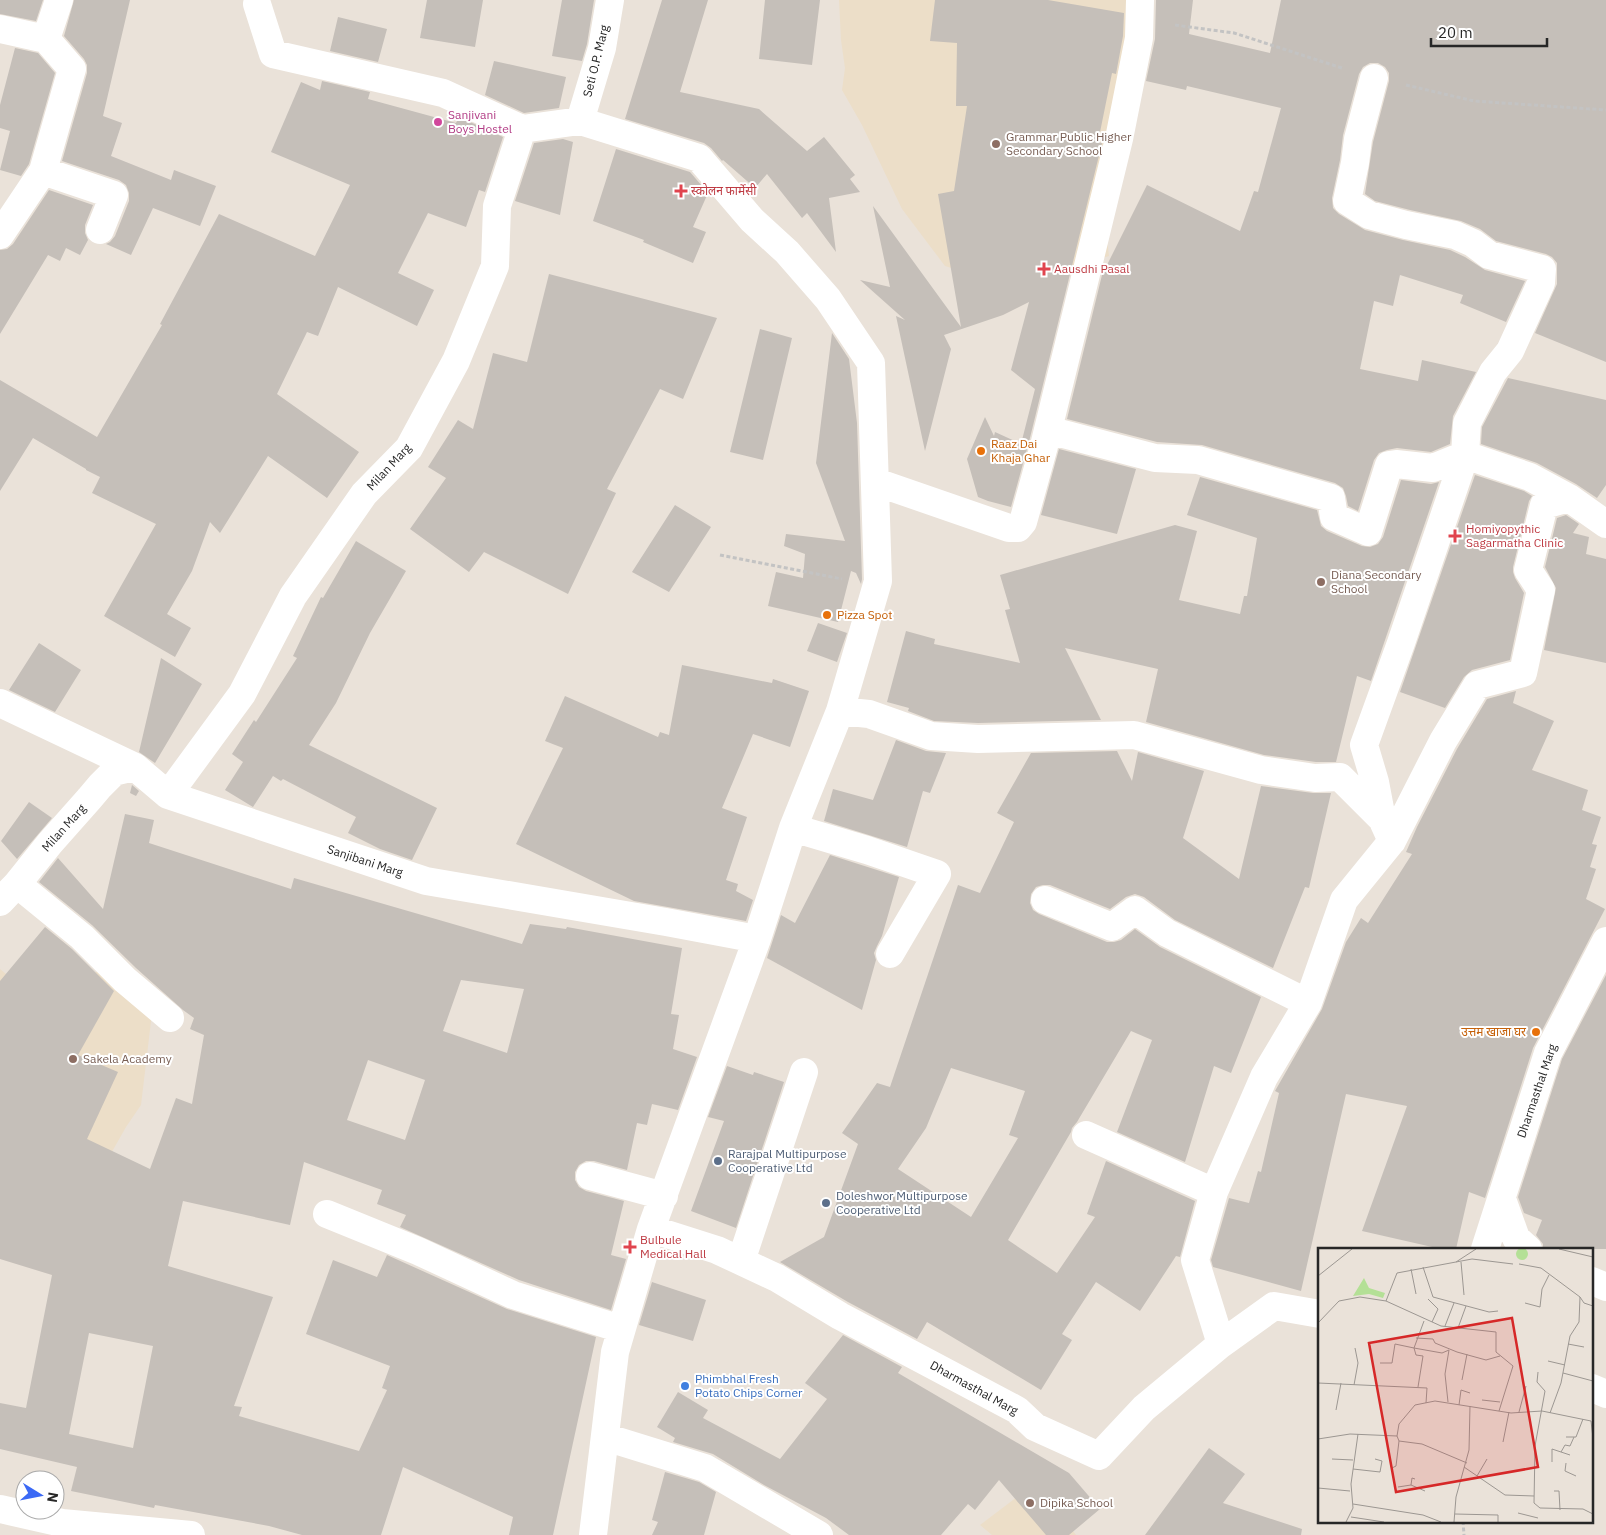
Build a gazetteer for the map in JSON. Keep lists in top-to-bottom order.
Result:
{
  "streets": {
    "street": [
      "Seti O.P. Marg",
      "Milan Marg",
      "Sanjibani Marg",
      "Dharmasthal Marg"
    ]
  },
  "crossings": [
    ["Milan Marg", "Sanjibani Marg"]
  ],
  "places": {
    "other": [
      "Sanjivani Boys Hostel",
      "Grammar Public Higher Secondary School",
      "Raaz Dai Khaja Ghar",
      "Diana Secondary School",
      "Pizza Spot",
      "उत्तम खाजा घर",
      "Sakela Academy",
      "Rarajpal Multipurpose Cooperative Ltd",
      "Doleshwor Multipurpose Cooperative Ltd",
      "Phimbhal Fresh Potato Chips Corner",
      "Dipika School"
    ],
    "health": [
      "स्कोलन फार्मेसी",
      "Aausdhi Pasal",
      "Homiyopythic Sagarmatha Clinic",
      "Bulbule Medical Hall"
    ]
  },
  "scale_bar": "20 m",
  "north": "right"
}
